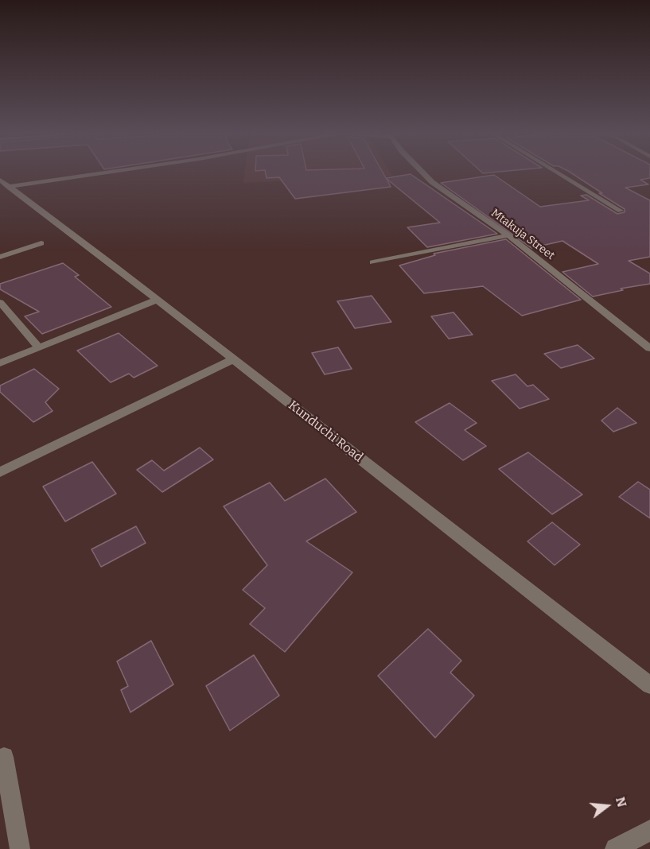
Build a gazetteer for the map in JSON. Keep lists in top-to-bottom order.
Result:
{
  "streets": {
    "street": ["Mtakuja Street", "Kunduchi Road"]
  },
  "north": "right"
}
